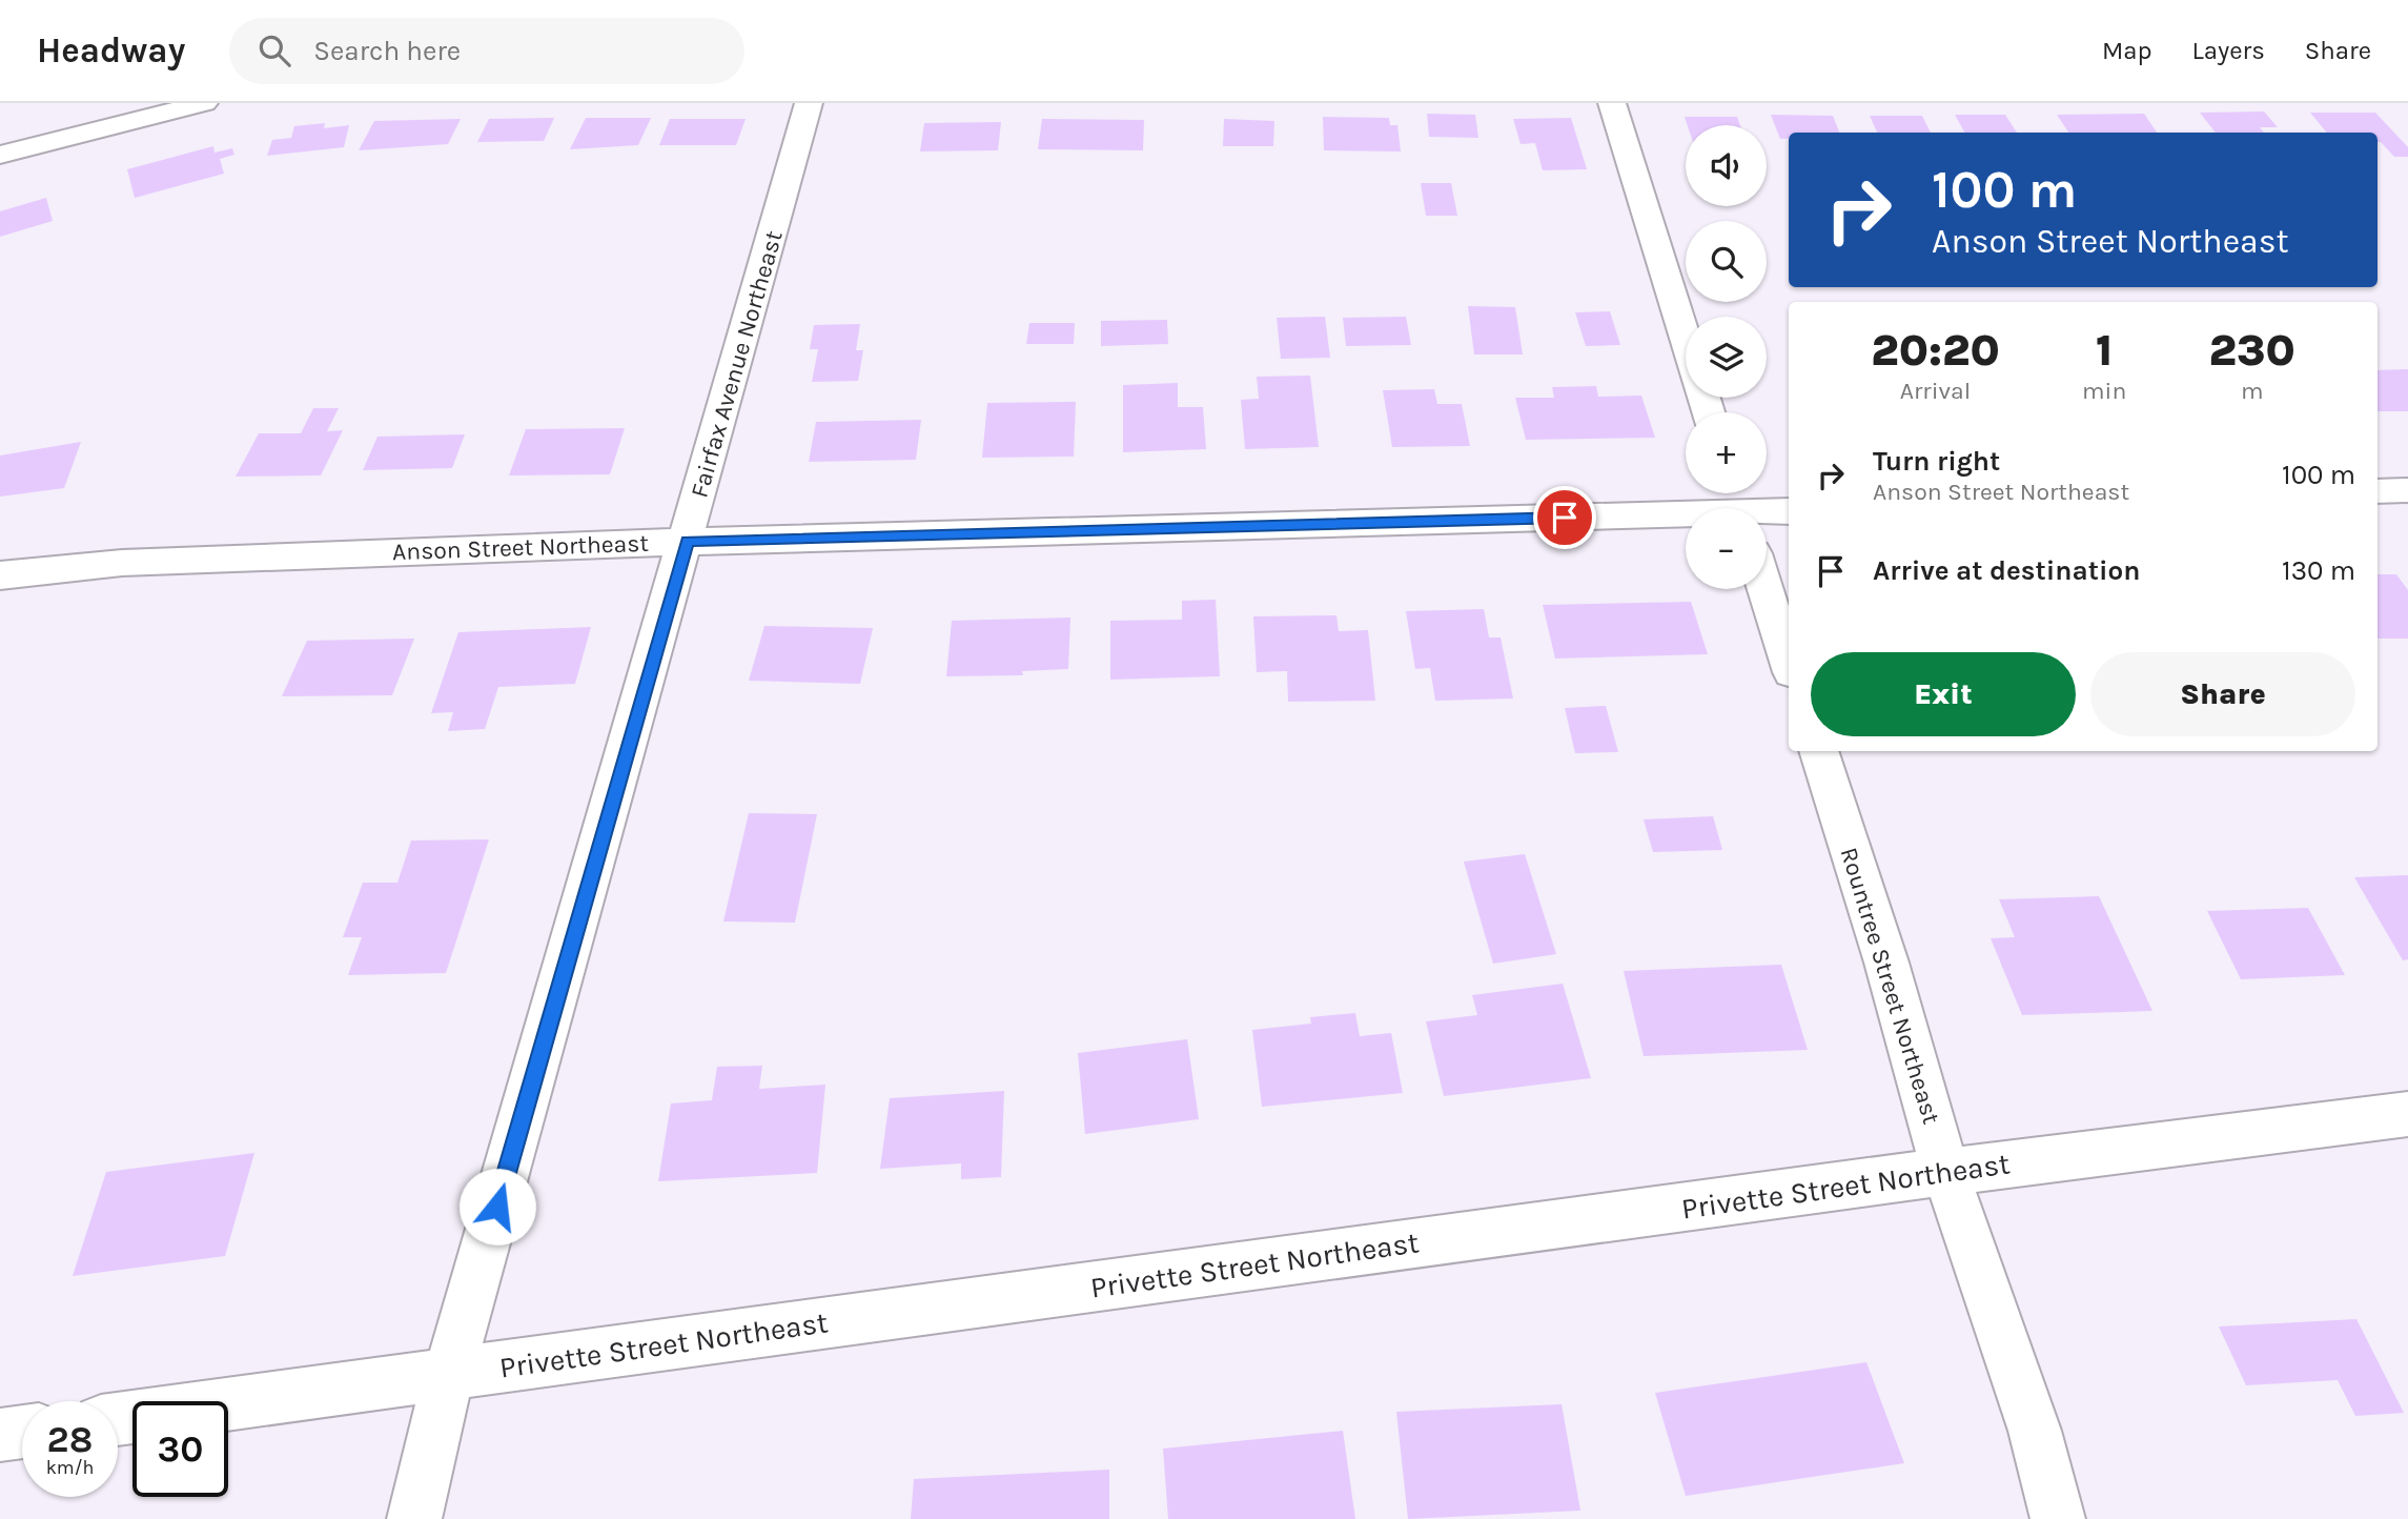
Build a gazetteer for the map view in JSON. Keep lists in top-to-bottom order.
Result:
{
  "streets": {
    "street": [
      "Fairfax Avenue Northeast",
      "Anson Street Northeast",
      "Rountree Street Northeast",
      "Privette Street Northeast"
    ]
  },
  "crossings": [
    ["Fairfax Avenue Northeast", "Anson Street Northeast"],
    ["Fairfax Avenue Northeast", "Privette Street Northeast"],
    ["Rountree Street Northeast", "Privette Street Northeast"]
  ],
  "page": {
    "header": "Headway",
    "search": "Search here",
    "nav": ["Map", "Layers", "Share"],
    "map_buttons": ["+", "−"],
    "turn": ["100 m", "Anson Street Northeast"],
    "eta": [
      "20:20",
      "Arrival",
      "1",
      "min",
      "230",
      "m"
    ],
    "list": [
      {
        "name": "Turn right",
        "note": "Anson Street Northeast",
        "value": "100 m"
      },
      {
        "name": "Arrive at destination",
        "value": "130 m"
      }
    ],
    "buttons": ["Exit", "Share"],
    "speed": "28 km/h",
    "limit": "30"
  }
}
